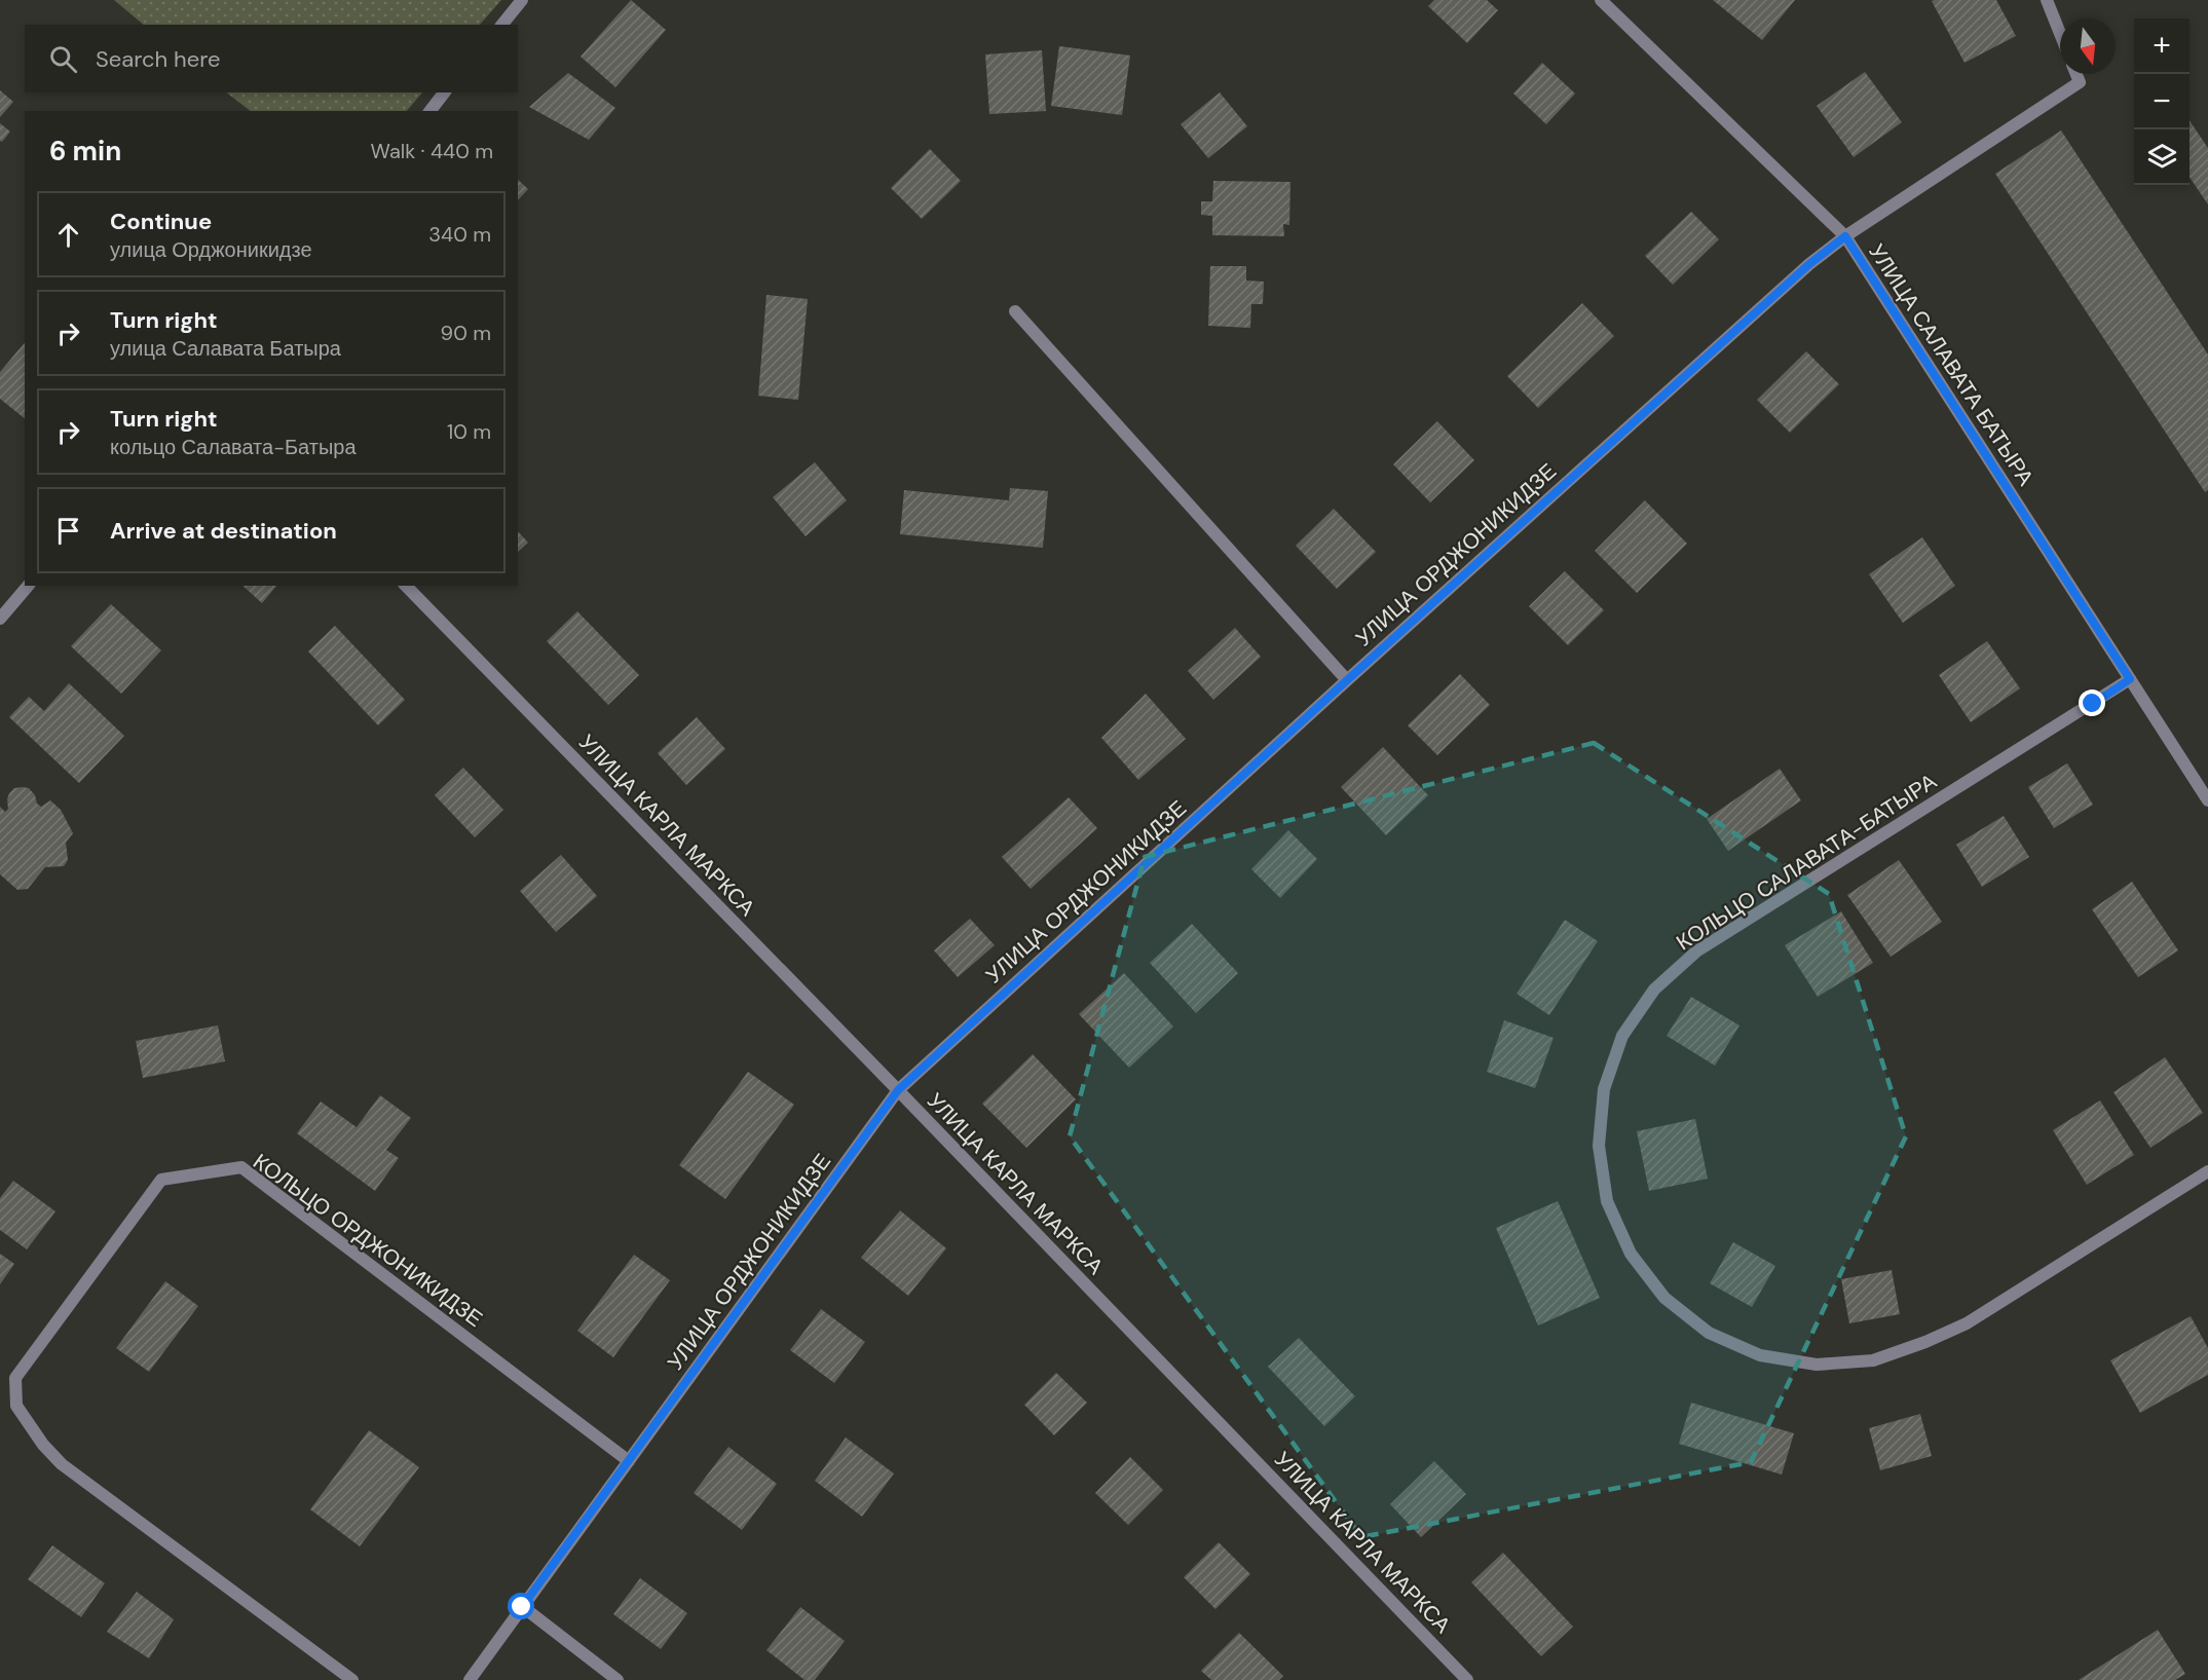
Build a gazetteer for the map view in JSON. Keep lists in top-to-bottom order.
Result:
{
  "streets": {
    "street": [
      "УЛИЦА САЛАВАТА БАТЫРА",
      "УЛИЦА ОРДЖОНИКИДЗЕ",
      "УЛИЦА КАРЛА МАРКСА",
      "КОЛЬЦО САЛАВАТА-БАТЫРА",
      "КОЛЬЦО ОРДЖОНИКИДЗЕ"
    ]
  },
  "crossings": [
    ["УЛИЦА САЛАВАТА БАТЫРА", "УЛИЦА ОРДЖОНИКИДЗЕ"],
    ["УЛИЦА САЛАВАТА БАТЫРА", "КОЛЬЦО САЛАВАТА-БАТЫРА"],
    ["УЛИЦА ОРДЖОНИКИДЗЕ", "УЛИЦА КАРЛА МАРКСА"],
    ["УЛИЦА ОРДЖОНИКИДЗЕ", "КОЛЬЦО ОРДЖОНИКИДЗЕ"]
  ],
  "north": "bottom",
  "page": {
    "map_buttons": ["+", "−"],
    "search": "Search here",
    "heading": ["6 min", "Walk · 440 m"],
    "list": [
      ["Continue", "улица Орджоникидзе", "340 m"],
      ["Turn right", "улица Салавата Батыра", "90 m"],
      ["Turn right", "кольцо Салавата-Батыра", "10 m"],
      "Arrive at destination"
    ]
  }
}
